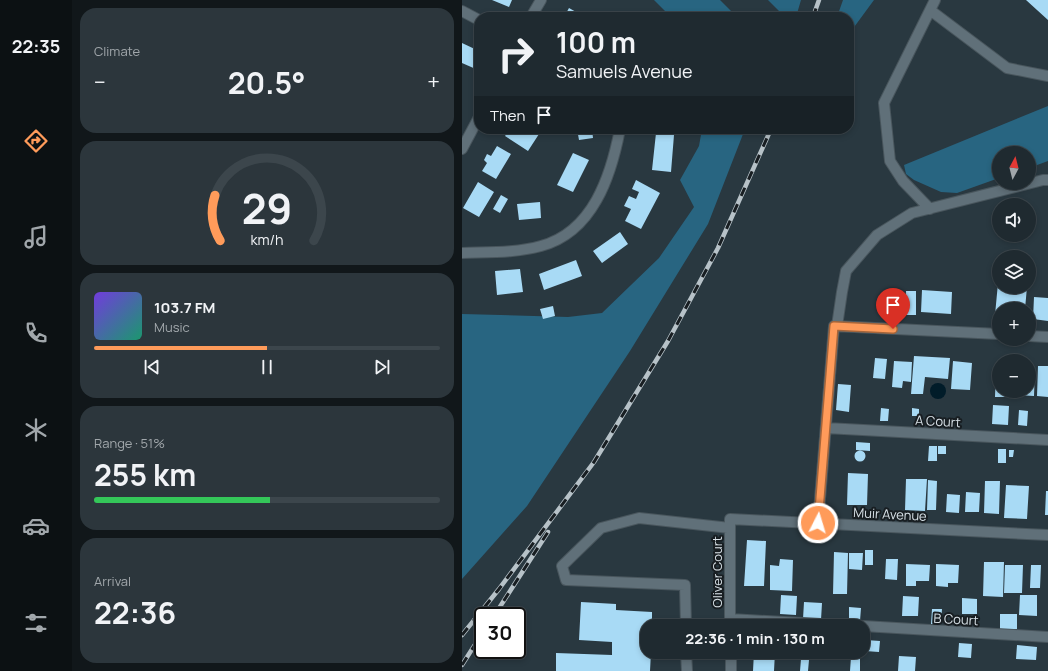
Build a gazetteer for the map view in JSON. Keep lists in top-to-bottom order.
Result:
{
  "streets": {
    "street": [
      "A Court",
      "Muir Avenue",
      "Oliver Court",
      "B Court"
    ]
  },
  "crossings": [
    ["Muir Avenue", "Oliver Court"]
  ],
  "north": "top",
  "page": {
    "tabs": "22:35",
    "tile": [
      "Climate",
      ["Range · 51%", "255 km"],
      ["Arrival", "22:36"]
    ],
    "turn": ["100 m", "Samuels Avenue"],
    "heat": ["−", "20.5°", "+"],
    "then": "Then",
    "map_buttons": ["+", "−"],
    "song": ["103.7 FM", "Music"],
    "limit": "30",
    "trip": "22:36 · 1 min · 130 m",
    "gauge": ["29", "km/h"]
  }
}
